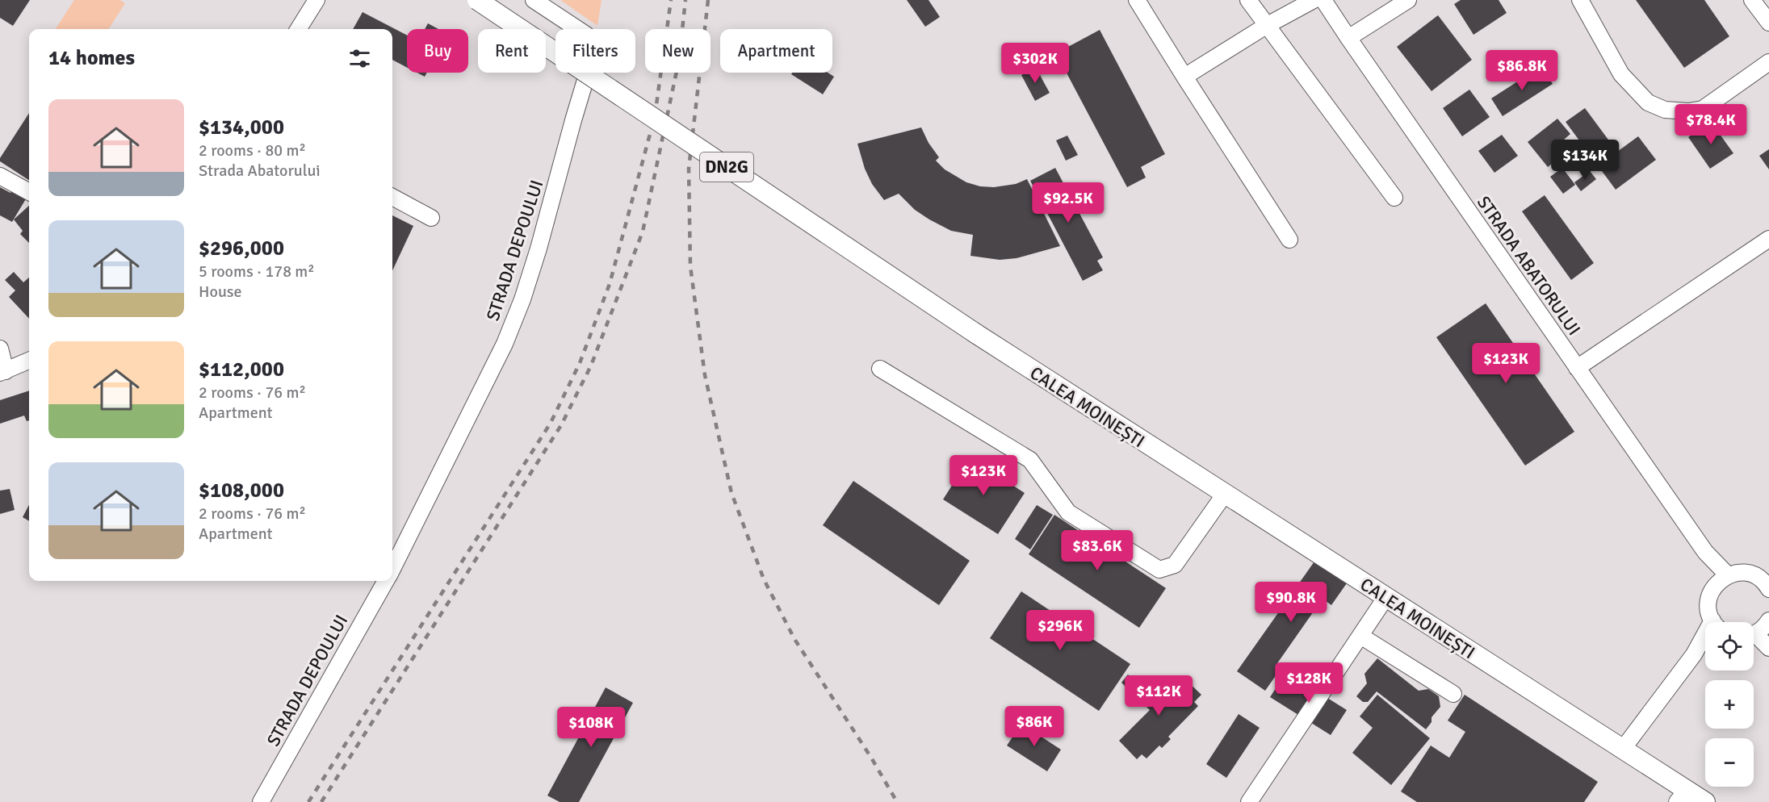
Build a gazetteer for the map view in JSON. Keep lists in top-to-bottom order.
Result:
{
  "streets": {
    "main road": ["DN2G", "CALEA MOINEȘTI"],
    "street": ["STRADA DEPOULUI", "STRADA ABATORULUI"]
  },
  "page": {
    "chip": [
      "Buy",
      "Rent",
      "Filters",
      "New",
      "Apartment"
    ],
    "heading": "14 homes",
    "price": [
      "$302K",
      "$86.8K",
      "$78.4K",
      "$134K",
      "$92.5K",
      "$123K",
      "$123K",
      "$83.6K",
      "$90.8K",
      "$296K",
      "$128K",
      "$112K",
      "$86K",
      "$108K"
    ],
    "list": [
      {
        "name": "$134,000",
        "note": "2 rooms · 80 m² · Strada Abatorului"
      },
      {
        "name": "$296,000",
        "note": "5 rooms · 178 m² · House"
      },
      {
        "name": "$112,000",
        "note": "2 rooms · 76 m² · Apartment"
      },
      {
        "name": "$108,000",
        "note": "2 rooms · 76 m² · Apartment"
      }
    ],
    "map_buttons": ["+", "−"]
  }
}
